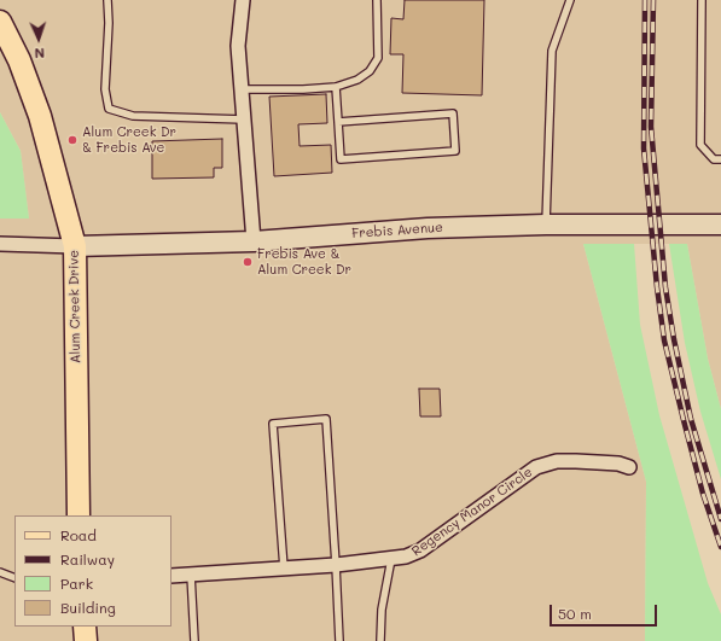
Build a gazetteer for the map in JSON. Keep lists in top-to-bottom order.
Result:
{
  "streets": {
    "main road": ["Frebis Avenue", "Alum Creek Drive"],
    "street": ["Regency Manor Circle"]
  },
  "crossings": [
    ["Frebis Avenue", "Alum Creek Drive"]
  ],
  "places": ["Alum Creek Dr & Frebis Ave", "Frebis Ave & Alum Creek Dr"],
  "legend": [
    "Road",
    "Railway",
    "Park",
    "Building"
  ],
  "scale_bar": "50 m",
  "north": "bottom"
}
